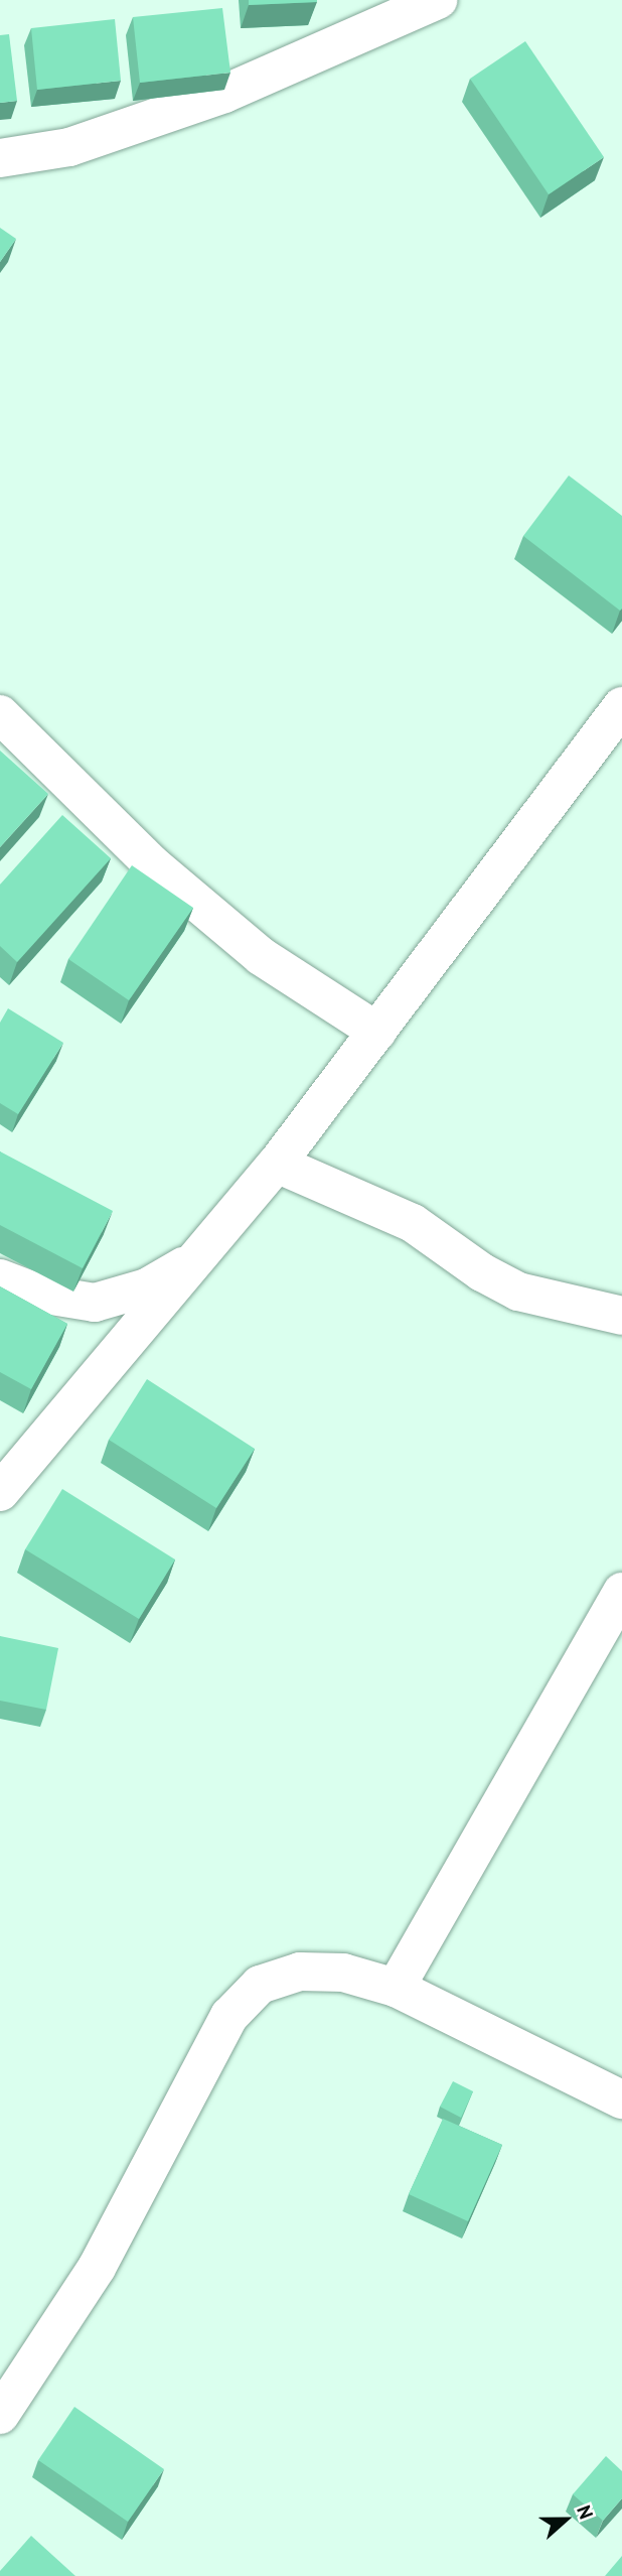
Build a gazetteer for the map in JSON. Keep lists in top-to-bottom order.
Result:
{
  "north": "right"
}
